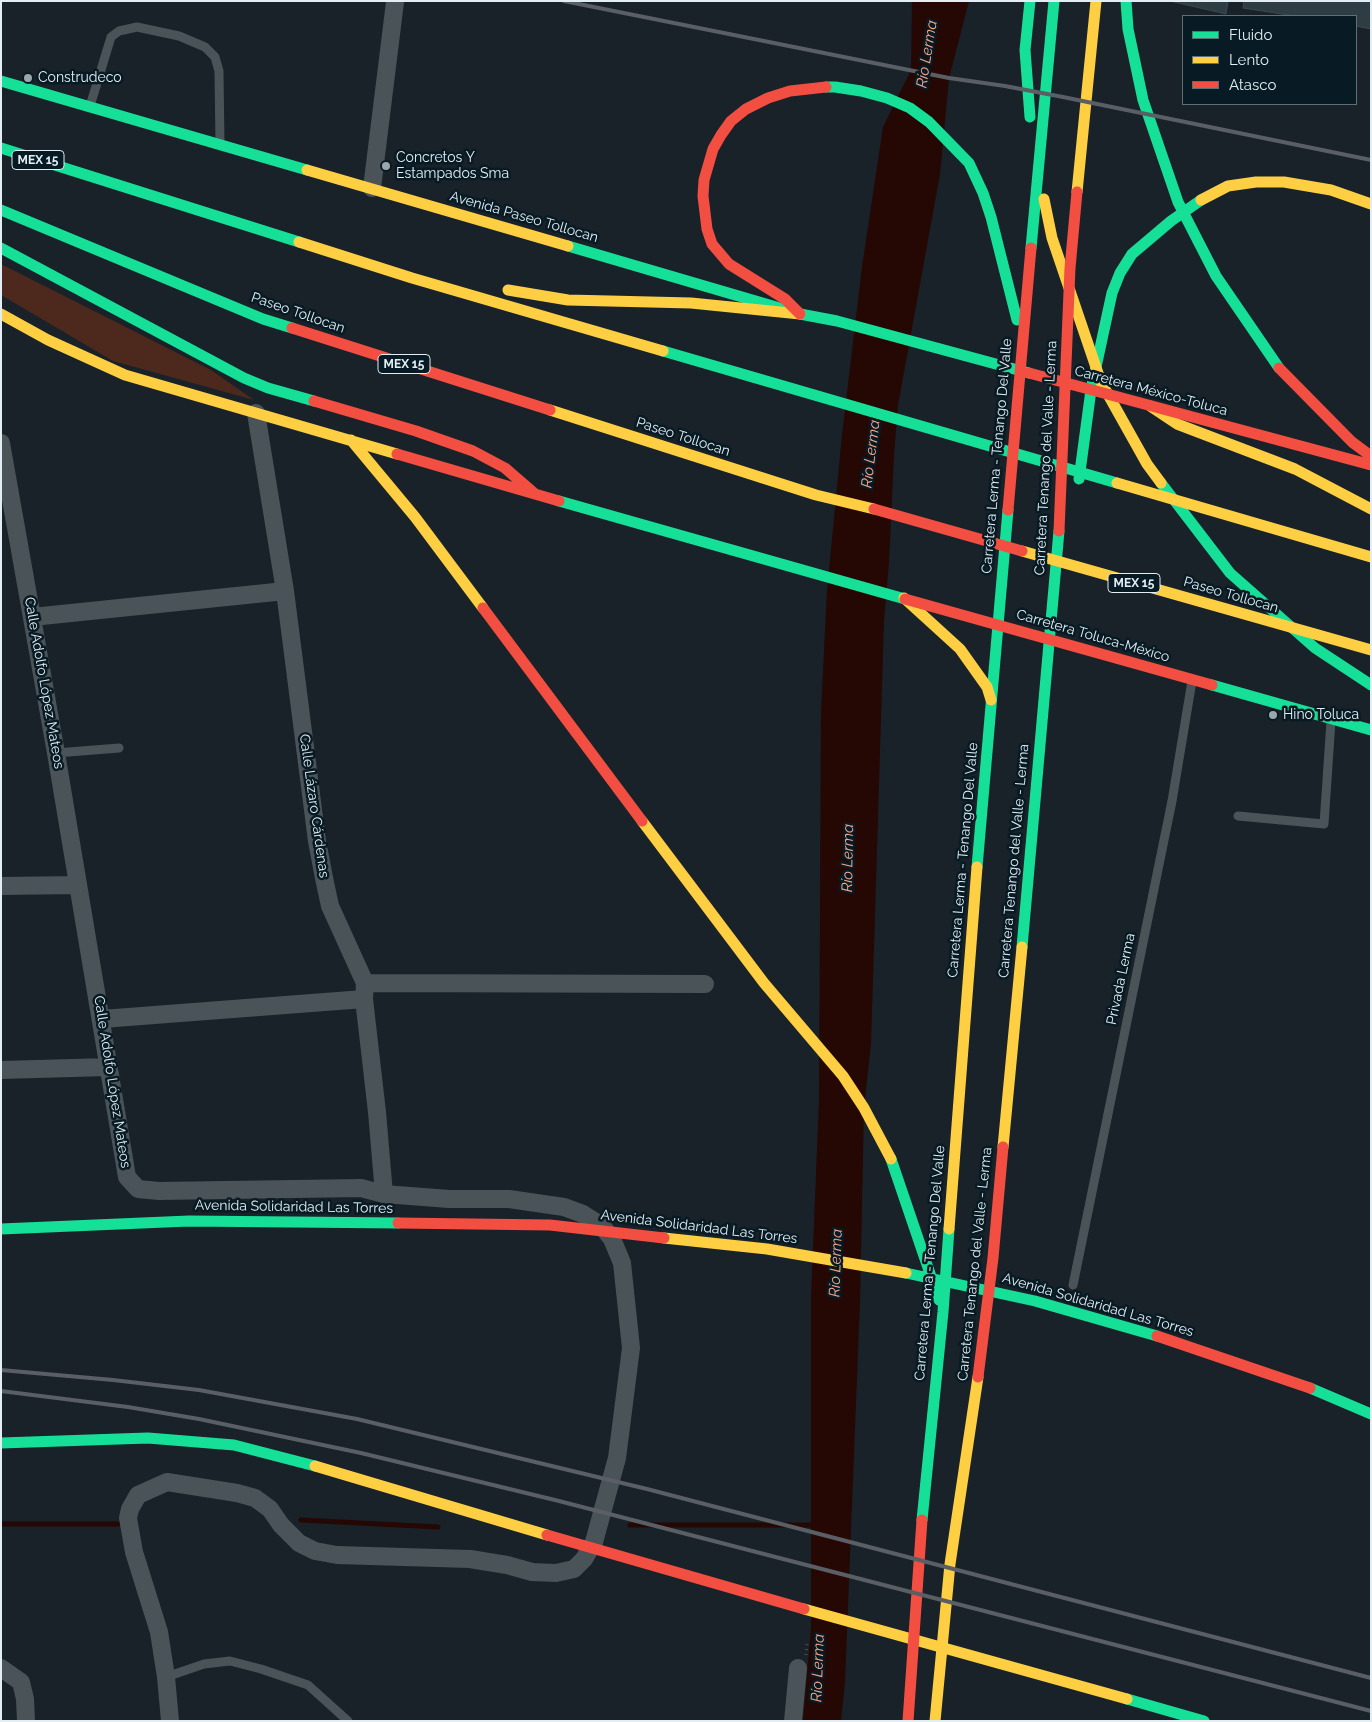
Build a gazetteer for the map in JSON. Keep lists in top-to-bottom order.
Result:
{
  "streets": {
    "main road": [
      "MEX 15",
      "Avenida Paseo Tollocan",
      "Paseo Tollocan",
      "Carretera México-Toluca",
      "Carretera Lerma - Tenango Del Valle",
      "Carretera Tenango del Valle - Lerma",
      "Carretera Toluca-México",
      "Avenida Solidaridad Las Torres"
    ],
    "street": ["Calle Adolfo López Mateos", "Calle Lázaro Cárdenas"],
    "lane": ["Privada Lerma"]
  },
  "crossings": [
    ["Avenida Paseo Tollocan", "Carretera México-Toluca"],
    ["Carretera Toluca-México", "Privada Lerma"],
    ["Calle Adolfo López Mateos", "Calle Lázaro Cárdenas"]
  ],
  "water": ["Río Lerma"],
  "places": ["Construdeco", "Concretos Y Estampados Sma", "Hino Toluca"],
  "legend": ["Fluido", "Lento", "Atasco"]
}
